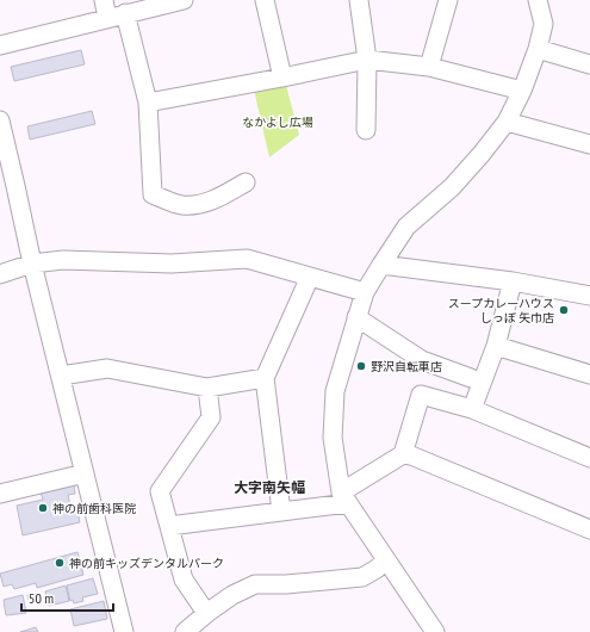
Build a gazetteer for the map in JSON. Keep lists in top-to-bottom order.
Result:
{
  "districts": ["大字南矢幅"],
  "parks": ["なかよし広場"],
  "places": [
    "スープカレーハウス しっぽ 矢巾店",
    "野沢自転車店",
    "神の前歯科医院",
    "神の前キッズデンタルパーク"
  ],
  "scale_bar": "50 m"
}
